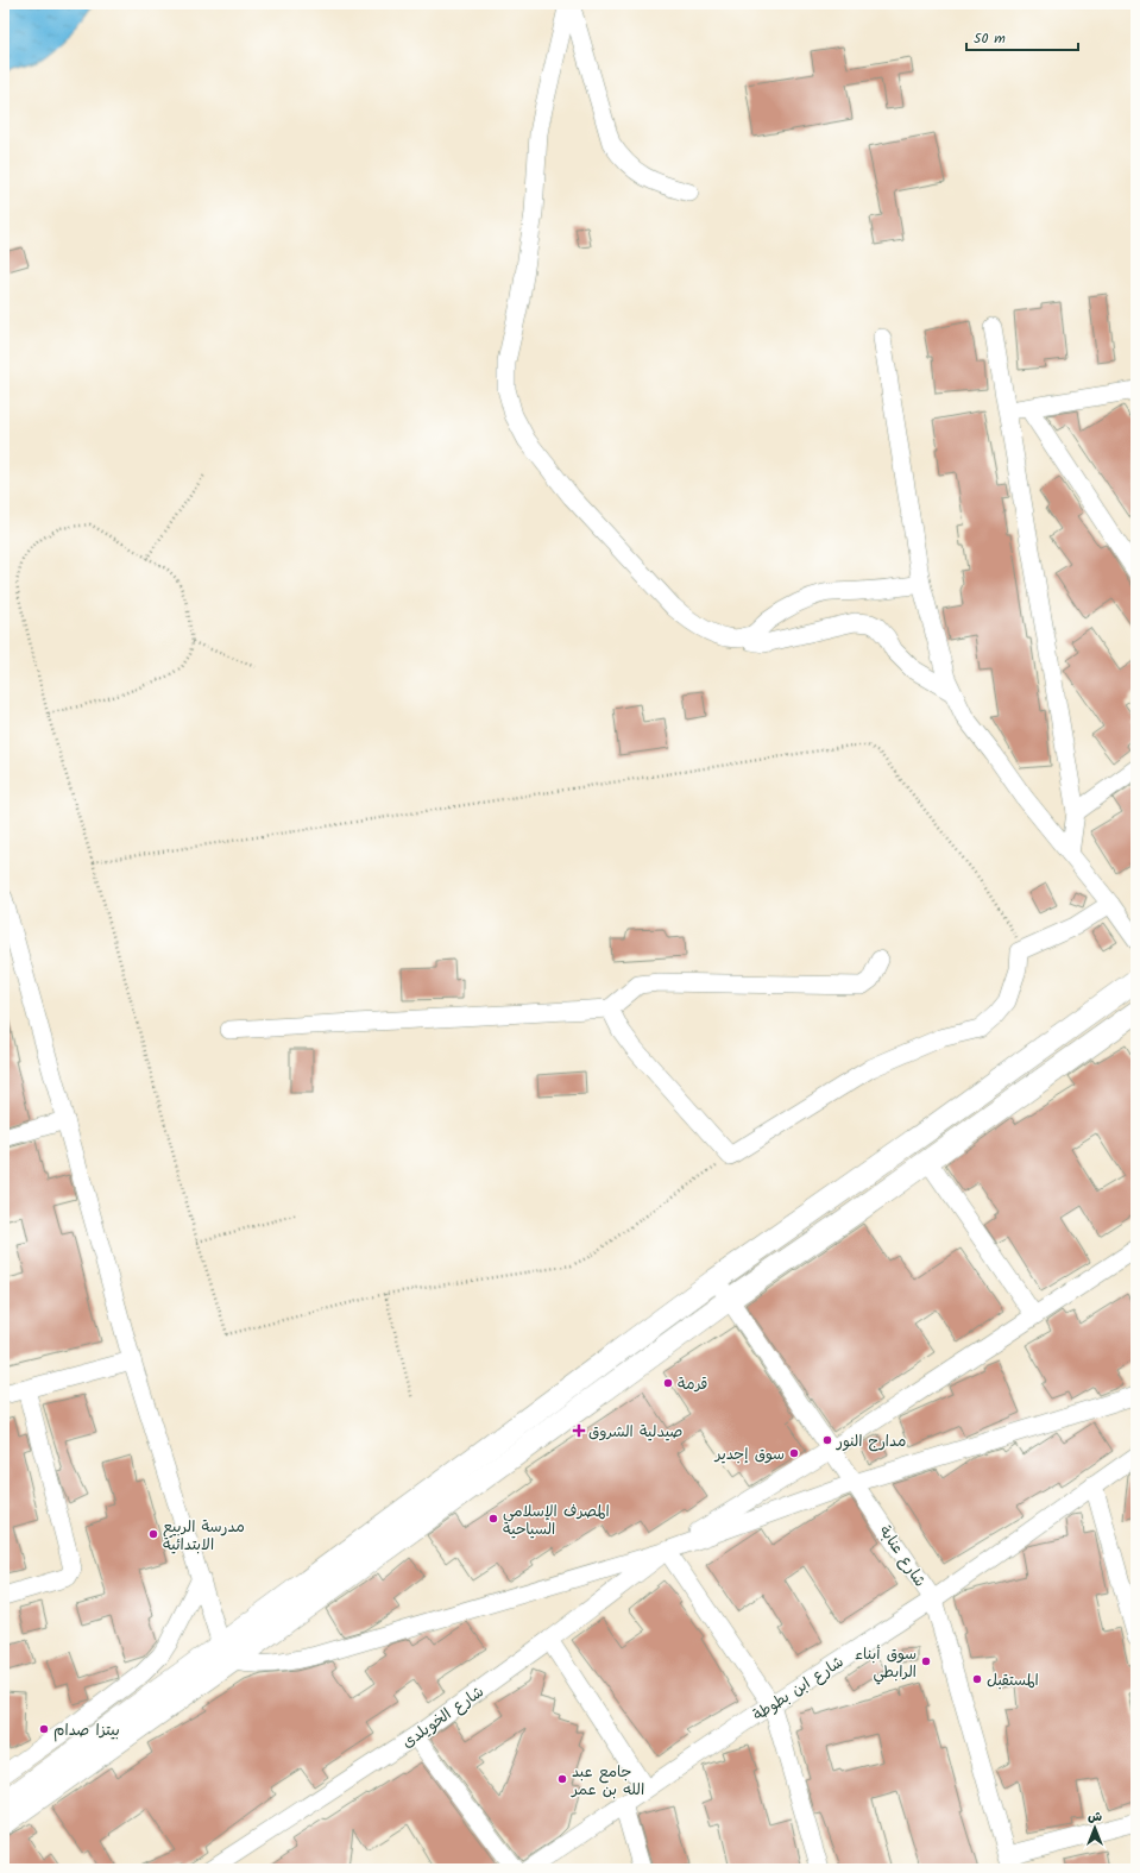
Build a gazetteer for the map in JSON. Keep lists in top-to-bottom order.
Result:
{
  "streets": {
    "street": ["شارع عنابة", "شارع ابن بطوطة", "شارع الخويلدى"]
  },
  "crossings": [
    ["شارع عنابة", "شارع ابن بطوطة"]
  ],
  "places": {
    "other": [
      "قرمة",
      "مدارج النور",
      "سوق إجدير",
      "المصرف الإسلامي السياحية",
      "مدرسة الربيع الابتدائية",
      "سوق أبناء الرابطي",
      "المستقبل",
      "بيتزا صدام",
      "جامع عبد الله بن عمر"
    ],
    "health": ["صيدلية الشروق"]
  },
  "scale_bar": "50 m",
  "north": "top"
}
